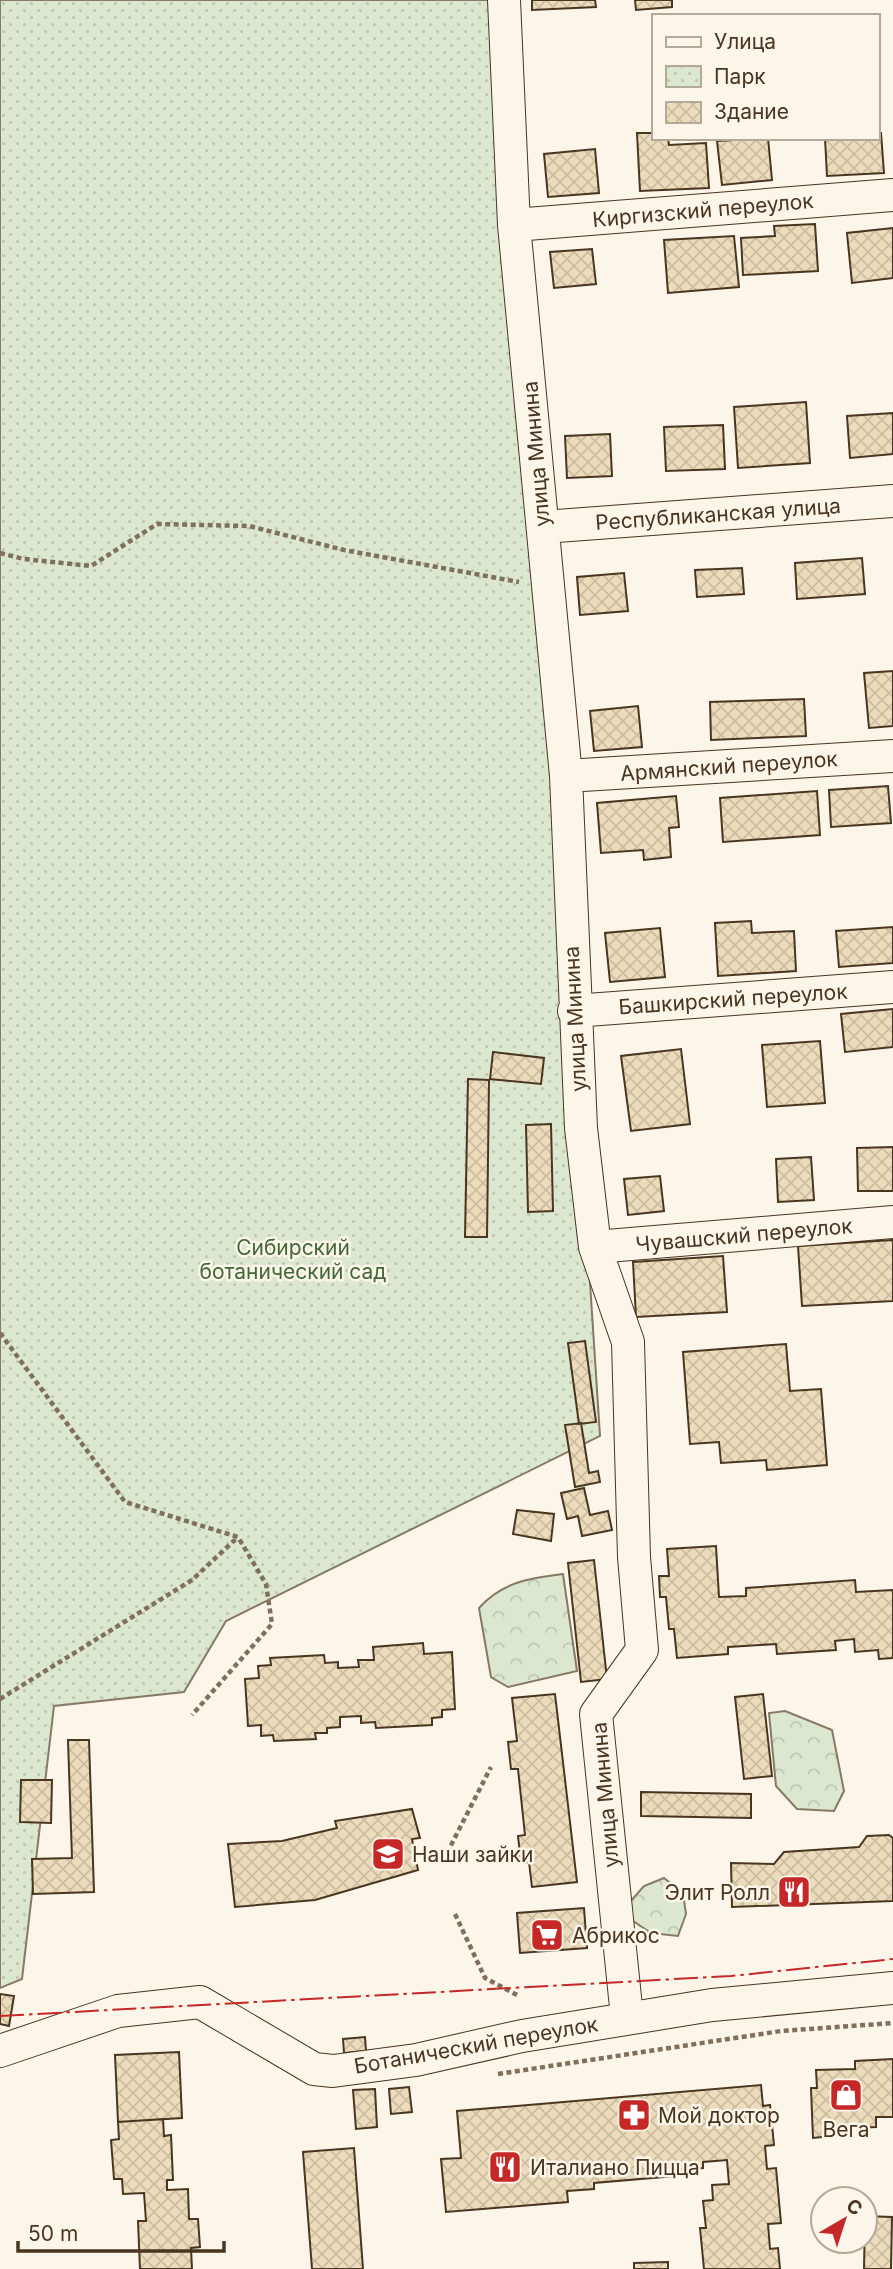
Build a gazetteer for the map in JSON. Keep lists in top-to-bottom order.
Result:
{
  "streets": {
    "street": [
      "Киргизский переулок",
      "улица Минина",
      "Республиканская улица",
      "Армянский переулок",
      "Башкирский переулок",
      "Чувашский переулок",
      "Ботанический переулок"
    ]
  },
  "crossings": [
    ["Киргизский переулок", "улица Минина"],
    ["улица Минина", "Республиканская улица"],
    ["улица Минина", "Армянский переулок"],
    ["улица Минина", "Башкирский переулок"],
    ["улица Минина", "Чувашский переулок"],
    ["улица Минина", "Ботанический переулок"]
  ],
  "parks": ["Сибирский ботанический сад"],
  "places": {
    "school or university": ["Наши зайки"],
    "restaurant": ["Элит Ролл", "Италиано Пицца"],
    "supermarket": ["Абрикос"],
    "shop": ["Вега"],
    "pharmacy": ["Мой доктор"]
  },
  "legend": ["Улица", "Парк", "Здание"],
  "scale_bar": "50 m",
  "north": "top right"
}
